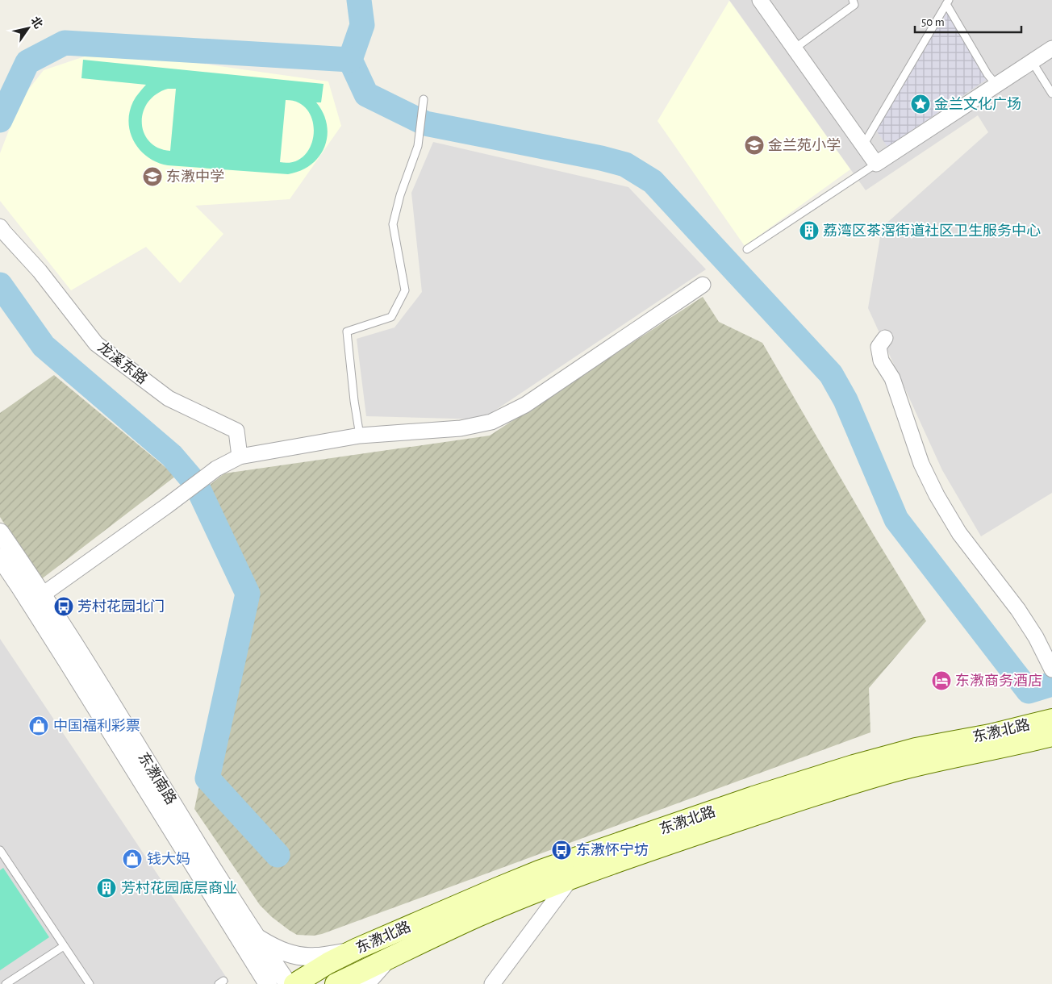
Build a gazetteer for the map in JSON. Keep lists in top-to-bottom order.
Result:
{
  "streets": {
    "main road": ["东漖北路"],
    "street": ["龙溪东路", "东漖南路"]
  },
  "places": {
    "place": ["金兰文化广场"],
    "school or university": ["金兰苑小学", "东漖中学"],
    "building": ["荔湾区茶滘街道社区卫生服务中心", "芳村花园底层商业"],
    "bus stop": ["芳村花园北门", "东漖怀宁坊"],
    "hotel": ["东漖商务酒店"],
    "shop": ["中国福利彩票", "钱大妈"]
  },
  "scale_bar": "50 m",
  "north": "top right"
}
